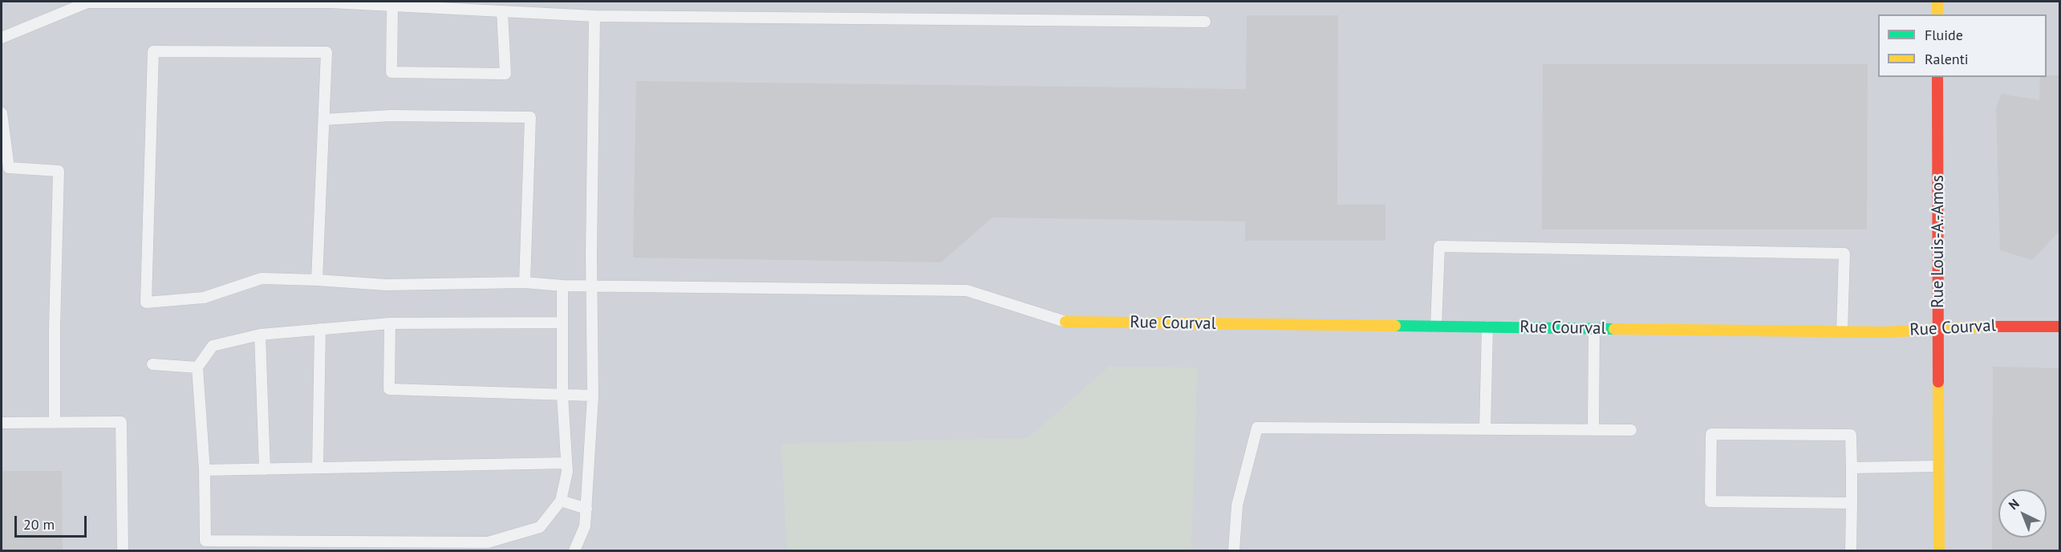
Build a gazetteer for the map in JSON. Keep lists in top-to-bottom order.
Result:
{
  "streets": {
    "street": ["Rue Louis-A.-Amos", "Rue Courval"]
  },
  "crossings": [
    ["Rue Louis-A.-Amos", "Rue Courval"]
  ],
  "legend": ["Fluide", "Ralenti"],
  "scale_bar": "20 m",
  "north": "top left"
}
